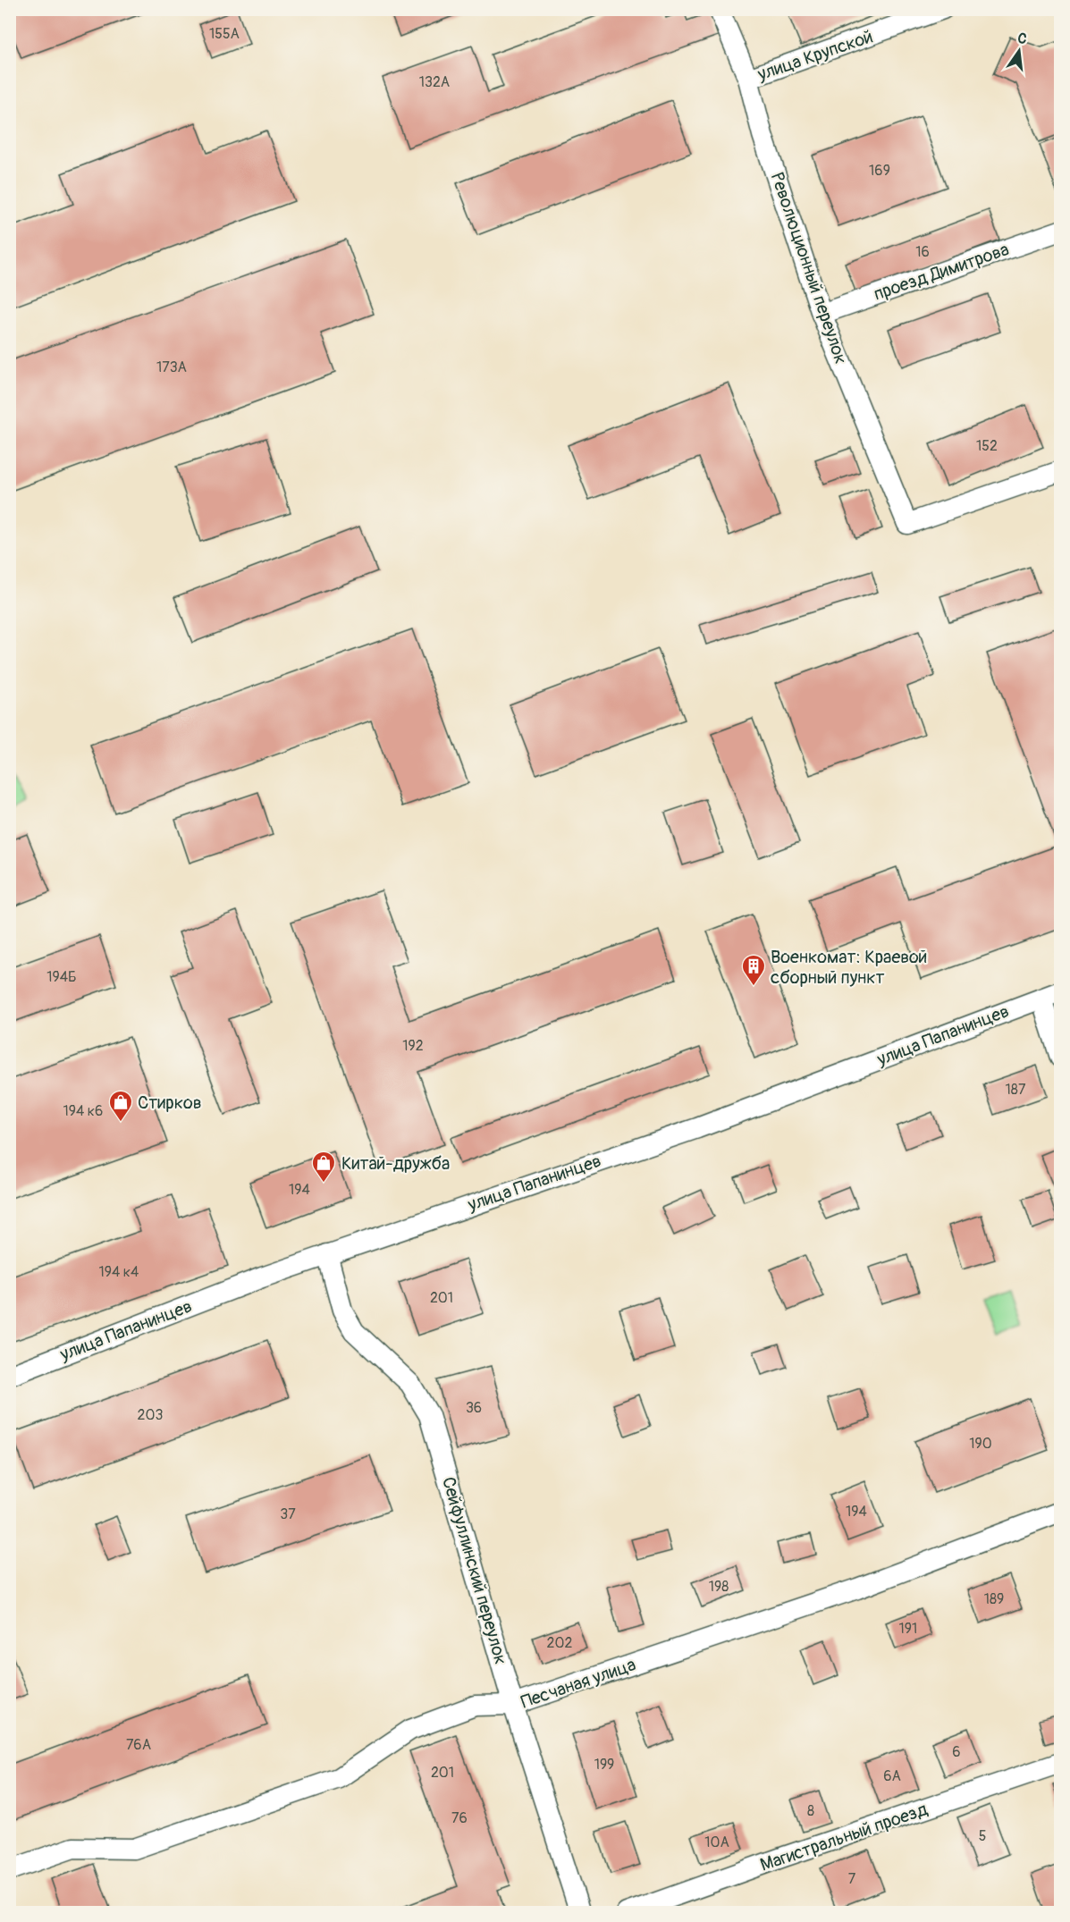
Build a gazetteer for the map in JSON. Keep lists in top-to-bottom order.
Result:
{
  "streets": {
    "street": [
      "улица Крупской",
      "Революционный переулок",
      "проезд Димитрова",
      "улица Папанинцев",
      "Сейфуллинский переулок",
      "Песчаная улица",
      "Магистральный проезд"
    ]
  },
  "crossings": [
    ["улица Крупской", "Революционный переулок"],
    ["Революционный переулок", "проезд Димитрова"],
    ["улица Папанинцев", "Сейфуллинский переулок"],
    ["Сейфуллинский переулок", "Песчаная улица"]
  ],
  "places": {
    "building": ["Военкомат: Краевой сборный пункт"],
    "shop": ["Стирков", "Китай-дружба"]
  },
  "house_numbers": [
    "155А",
    "132А",
    "169",
    "16",
    "173А",
    "152",
    "194Б",
    "192",
    "187",
    "194 к6",
    "194",
    "194 к4",
    "201",
    "36",
    "203",
    "190",
    "194",
    "37",
    "198",
    "189",
    "191",
    "202",
    "76А",
    "6",
    "199",
    "201",
    "6А",
    "8",
    "76",
    "5",
    "10А",
    "7"
  ],
  "north": "top"
}
